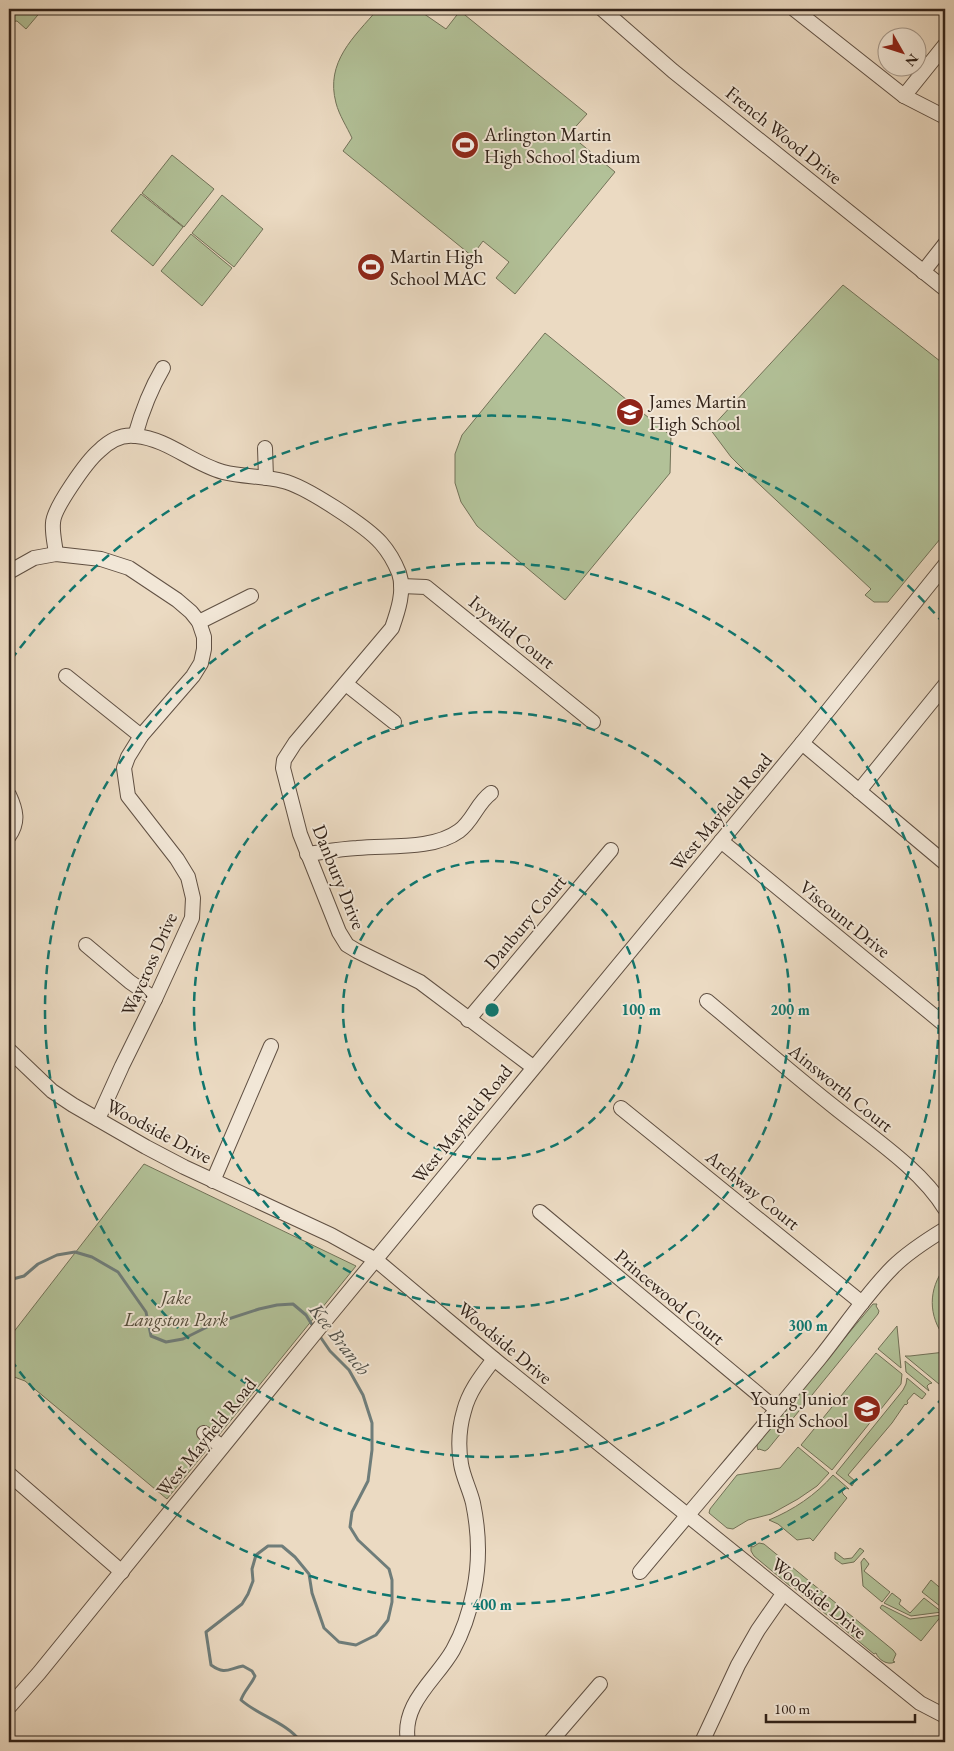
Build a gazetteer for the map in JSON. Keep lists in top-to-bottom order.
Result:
{
  "streets": {
    "street": [
      "French Wood Drive",
      "Ivywild Court",
      "West Mayfield Road",
      "Danbury Drive",
      "Viscount Drive",
      "Danbury Court",
      "Waycross Drive",
      "Ainsworth Court",
      "Woodside Drive",
      "Archway Court",
      "Princewood Court"
    ]
  },
  "crossings": [
    ["Ivywild Court", "Danbury Drive"],
    ["West Mayfield Road", "Danbury Drive"],
    ["West Mayfield Road", "Viscount Drive"],
    ["West Mayfield Road", "Woodside Drive"],
    ["Danbury Drive", "Danbury Court"],
    ["Waycross Drive", "Woodside Drive"]
  ],
  "water": ["Kee Branch"],
  "parks": ["Jake Langston Park"],
  "places": {
    "sports": ["Arlington Martin High School Stadium", "Martin High School MAC"],
    "school or university": ["James Martin High School", "Young Junior High School"]
  },
  "scale_bar": "100 m",
  "north": "bottom right",
  "rings": [
    "100 m",
    "200 m",
    "300 m",
    "400 m"
  ]
}
